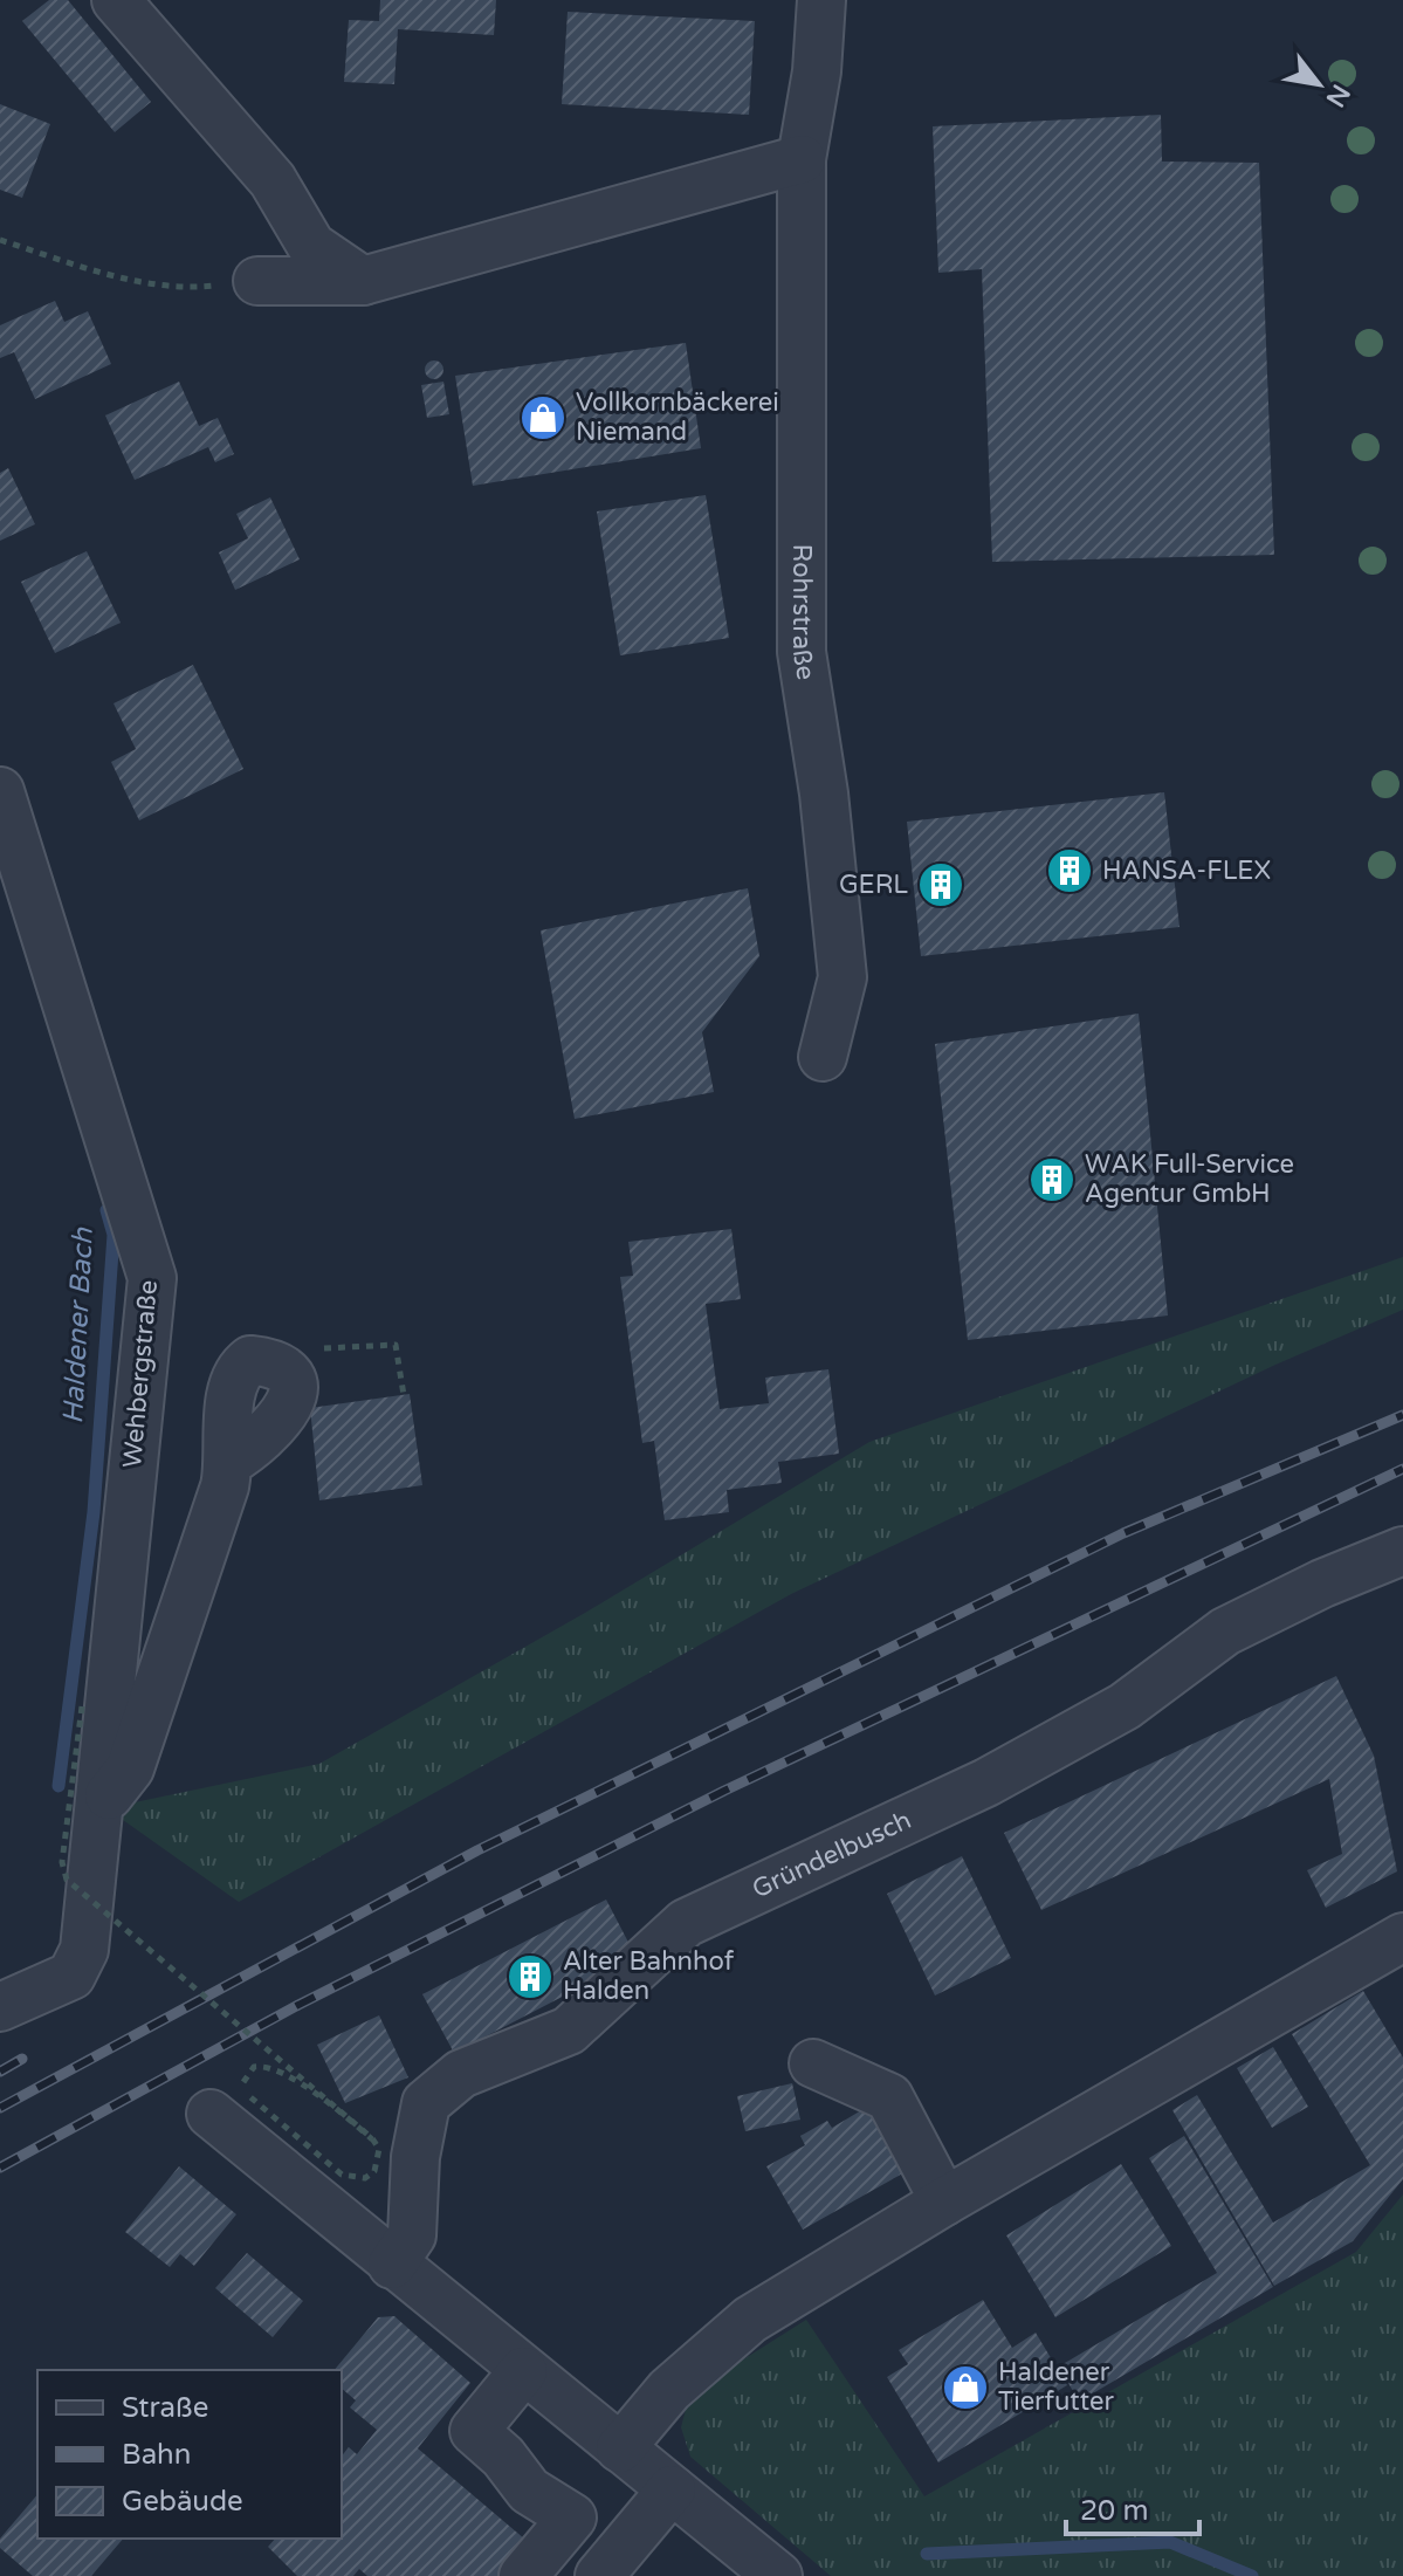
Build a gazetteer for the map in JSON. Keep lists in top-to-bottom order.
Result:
{
  "streets": {
    "street": ["Rohrstraße", "Wehbergstraße", "Gründelbusch"]
  },
  "water": ["Haldener Bach"],
  "places": {
    "shop": ["Vollkornbäckerei Niemand", "Haldener Tierfutter"],
    "building": [
      "HANSA-FLEX",
      "GERL",
      "WAK Full-Service Agentur GmbH",
      "Alter Bahnhof Halden"
    ]
  },
  "legend": ["Straße", "Bahn", "Gebäude"],
  "scale_bar": "20 m",
  "north": "bottom right"
}
